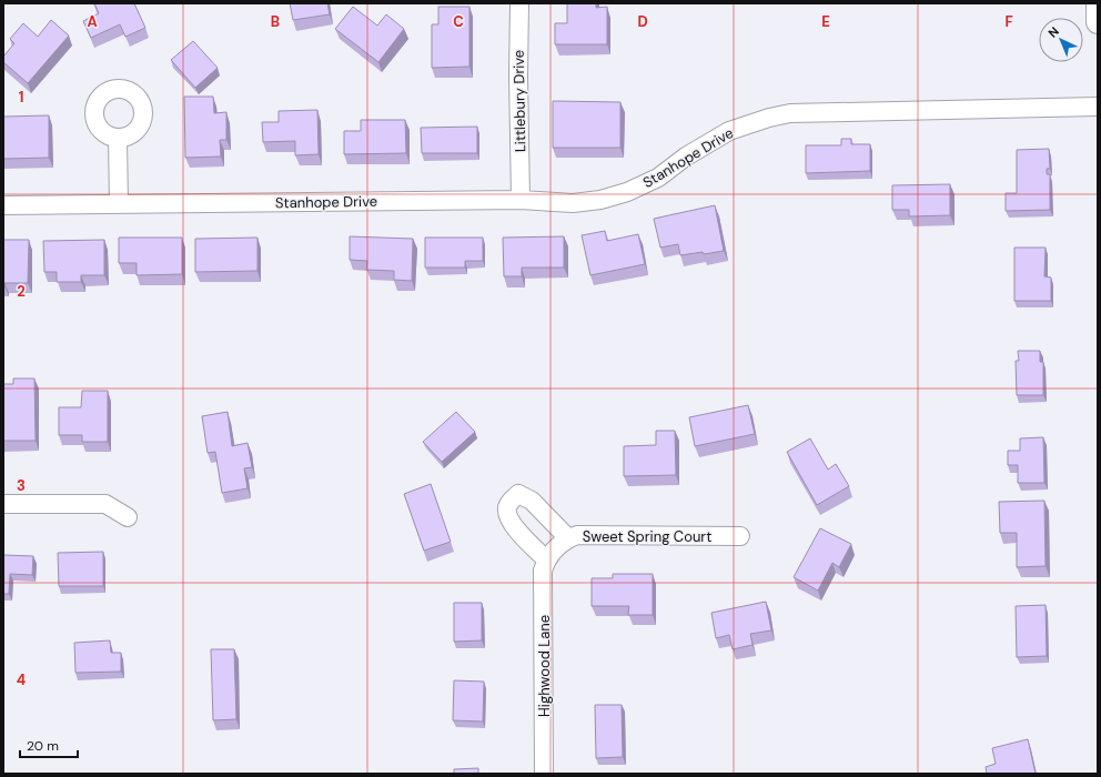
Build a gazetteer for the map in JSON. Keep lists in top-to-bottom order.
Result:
{
  "streets": {
    "street": [
      "Littlebury Drive",
      "Stanhope Drive",
      "Sweet Spring Court",
      "Highwood Lane"
    ]
  },
  "crossings": [
    ["Littlebury Drive", "Stanhope Drive"],
    ["Sweet Spring Court", "Highwood Lane"]
  ],
  "scale_bar": "20 m",
  "north": "top left",
  "grid": {
    "columns": [
      "A",
      "B",
      "C",
      "D",
      "E",
      "F"
    ],
    "rows": [
      "1",
      "2",
      "3",
      "4"
    ]
  }
}
